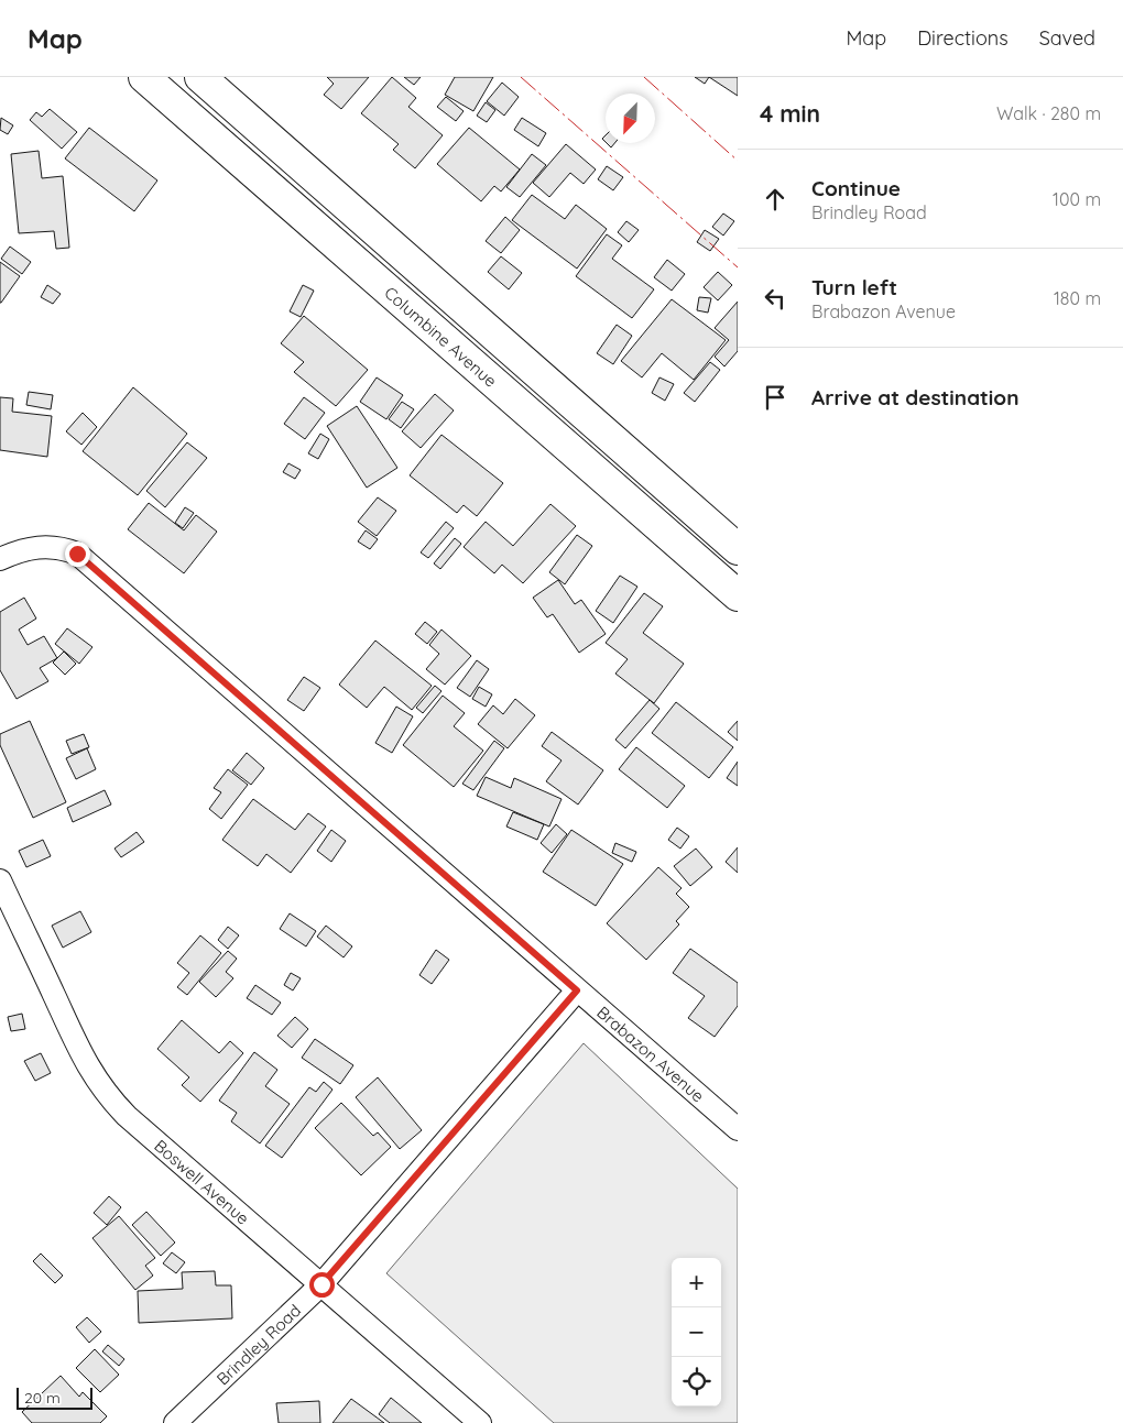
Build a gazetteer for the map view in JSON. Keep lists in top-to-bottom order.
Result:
{
  "streets": {
    "main road": ["Columbine Avenue"],
    "street": ["Brabazon Avenue", "Boswell Avenue", "Brindley Road"]
  },
  "crossings": [
    ["Brabazon Avenue", "Brindley Road"],
    ["Boswell Avenue", "Brindley Road"]
  ],
  "scale_bar": "20 m",
  "north": "bottom left",
  "page": {
    "header": "Map",
    "nav": ["Map", "Directions", "Saved"],
    "heading": ["4 min", "Walk · 280 m"],
    "list": [
      ["Continue", "Brindley Road", "100 m"],
      ["Turn left", "Brabazon Avenue", "180 m"],
      "Arrive at destination"
    ],
    "map_buttons": ["+", "−"],
    "scale": "20 m"
  }
}
